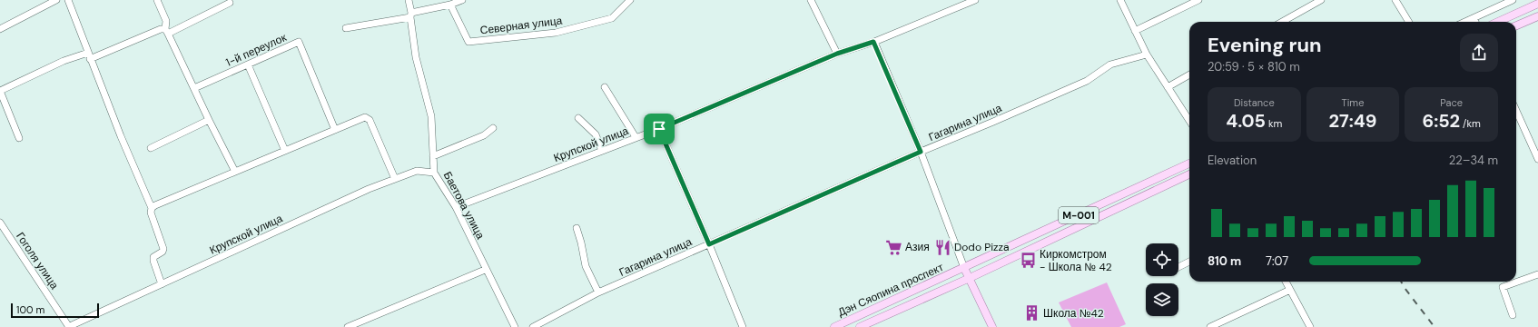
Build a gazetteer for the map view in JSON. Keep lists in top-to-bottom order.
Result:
{
  "streets": {
    "main road": ["M-001", "Дэн Сяопина проспект"],
    "street": [
      "Северная улица",
      "1-й переулок",
      "Гагарина улица",
      "Крупской улица",
      "Баетова улица",
      "Гоголя улица"
    ]
  },
  "crossings": [
    ["Крупской улица", "Баетова улица"],
    ["Крупской улица", "Гоголя улица"]
  ],
  "places": {
    "supermarket": ["Азия"],
    "restaurant": ["Dodo Pizza"],
    "bus stop": ["Киркомстром - Школа № 42"],
    "building": ["Школа №42"]
  },
  "scale_bar": "100 m",
  "page": {
    "heading": ["Evening run", "20:59 · 5 × 810 m"],
    "stats": [
      ["Distance", "4.05 km"],
      ["Time", "27:49"],
      ["Pace", "6:52 /km"]
    ],
    "chart": ["Elevation", "22–34 m"],
    "list": [
      {
        "name": "810 m",
        "note": "7:07"
      }
    ],
    "scale": "100 m"
  }
}
